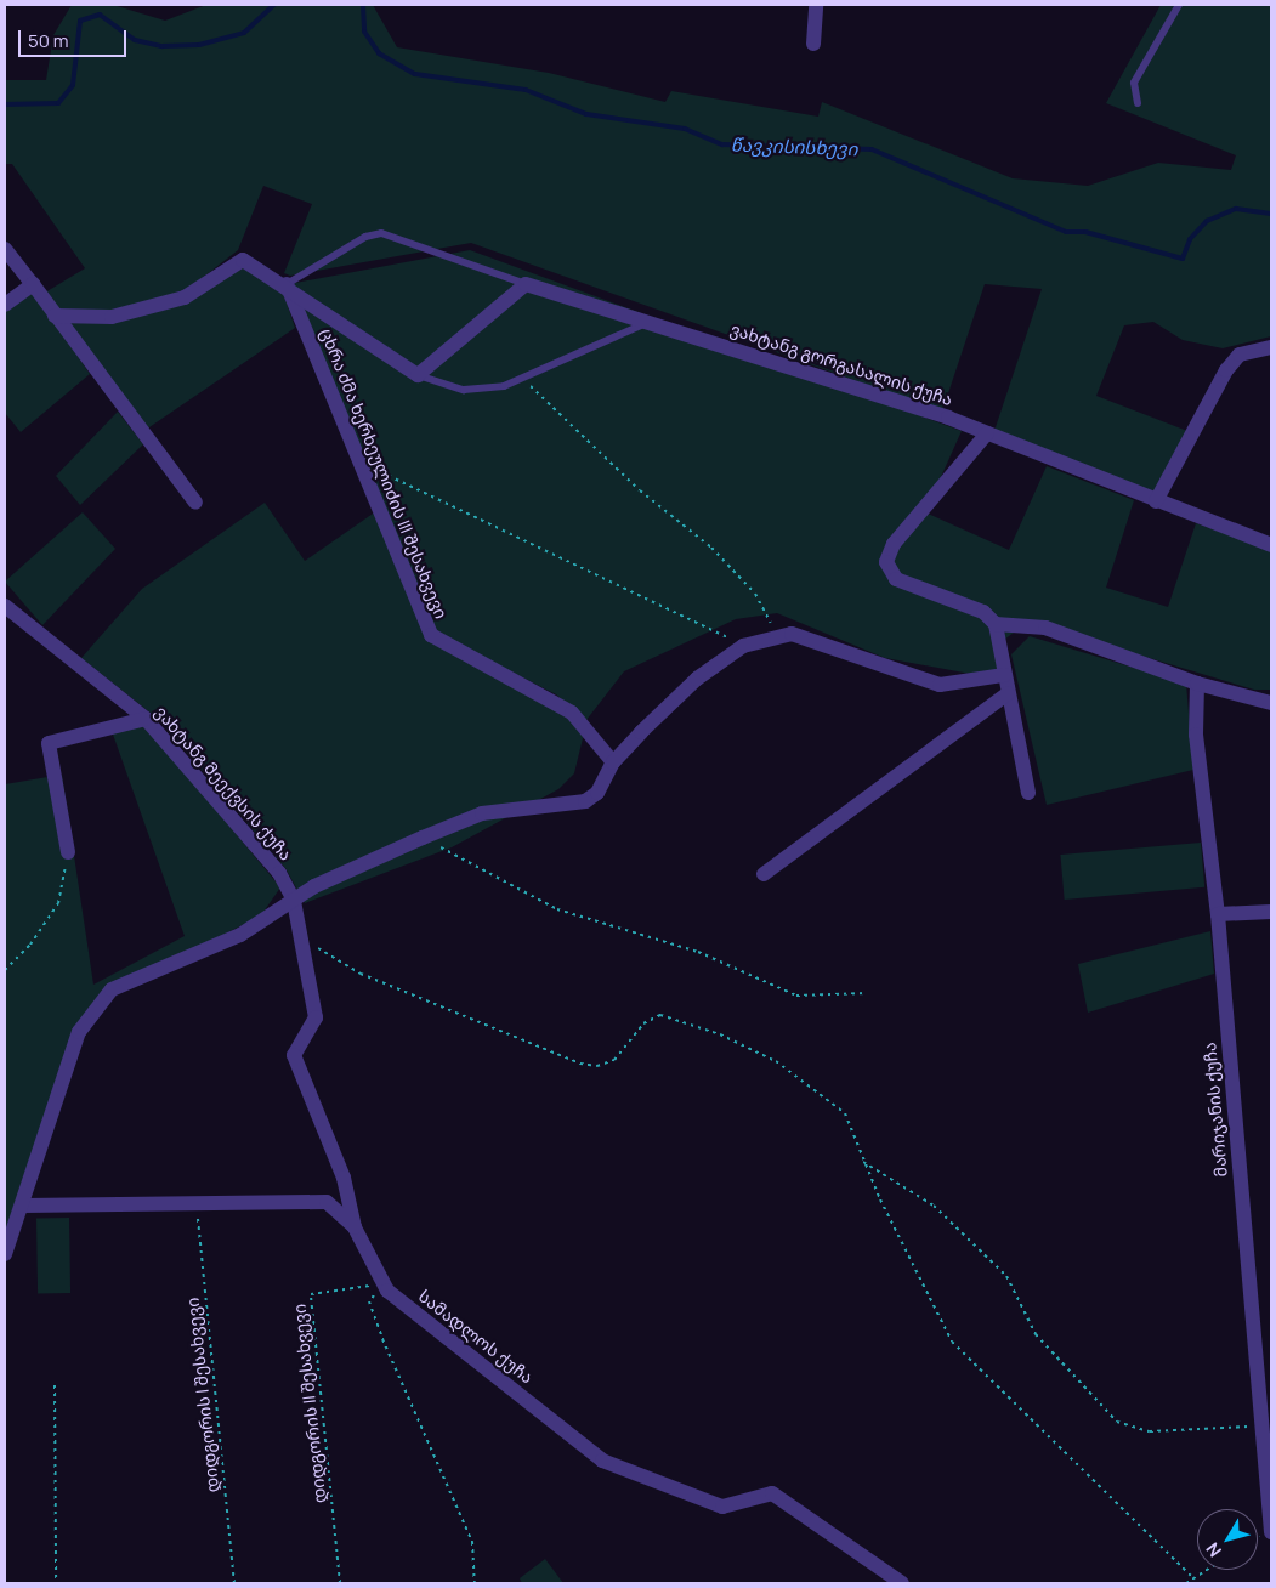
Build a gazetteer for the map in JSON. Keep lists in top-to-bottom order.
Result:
{
  "streets": {
    "street": [
      "ვახტანგ გორგასალის ქუჩა",
      "ცხრა ძმა ხერხეულიძის III შესახვევი",
      "ვახტანგ მეექვსის ქუჩა",
      "მარიჯანის ქუჩა",
      "სამადლოს ქუჩა"
    ],
    "path": ["დიდგორის I შესახვევი", "დიდგორის II შესახვევი"]
  },
  "crossings": [
    ["ვახტანგ მეექვსის ქუჩა", "სამადლოს ქუჩა"],
    ["სამადლოს ქუჩა", "დიდგორის II შესახვევი"]
  ],
  "water": ["წავკისისხევი"],
  "scale_bar": "50 m",
  "north": "bottom left"
}
